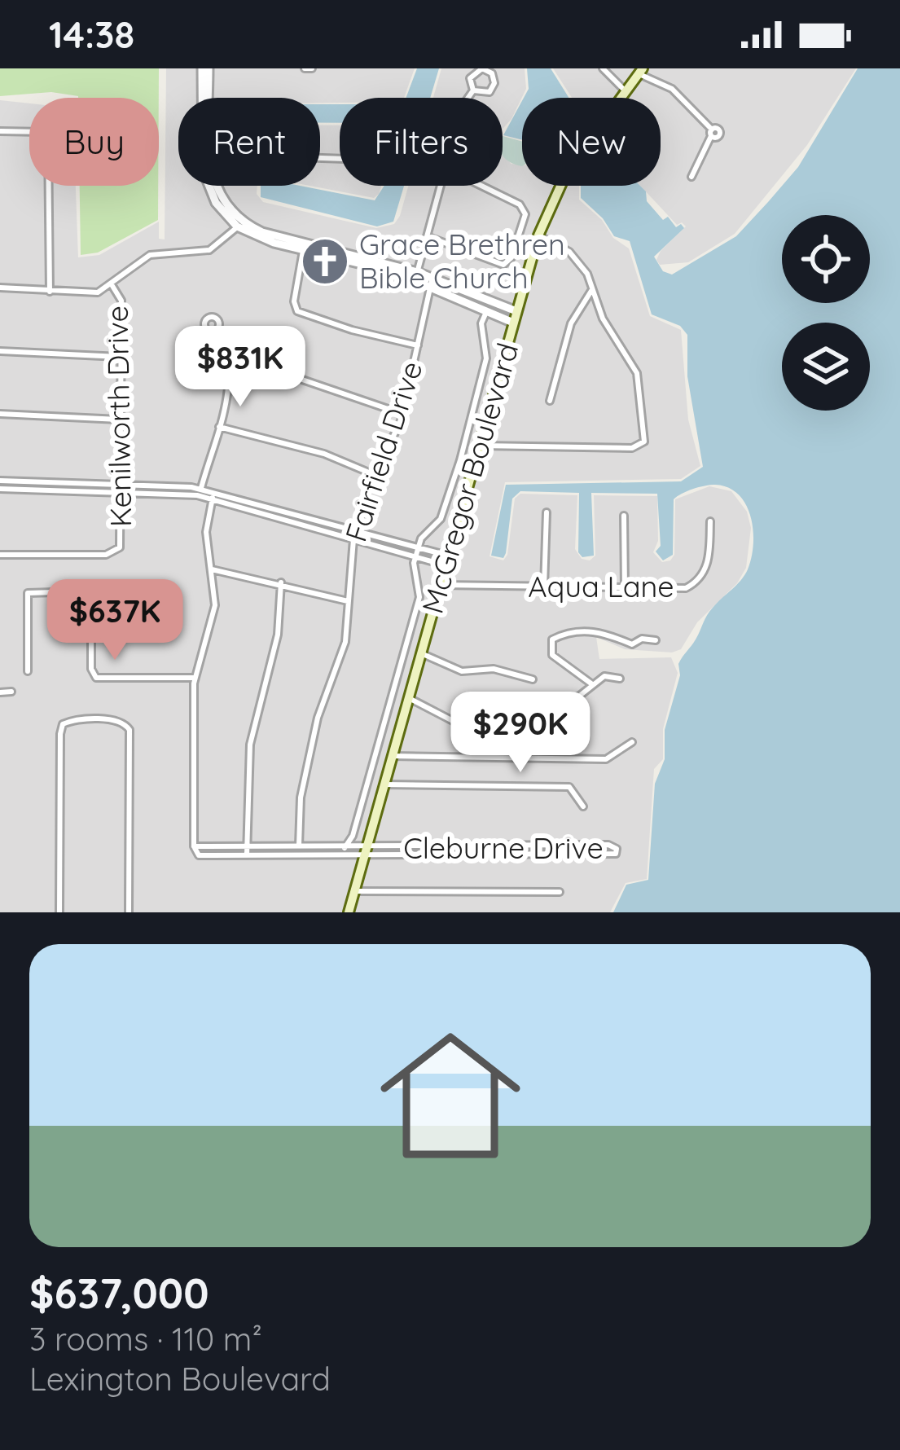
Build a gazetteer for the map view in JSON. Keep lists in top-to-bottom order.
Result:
{
  "streets": {
    "main road": ["McGregor Boulevard"],
    "street": [
      "Kenilworth Drive",
      "Fairfield Drive",
      "Aqua Lane",
      "Cleburne Drive"
    ]
  },
  "crossings": [
    ["McGregor Boulevard", "Aqua Lane"],
    ["McGregor Boulevard", "Cleburne Drive"]
  ],
  "places": {
    "church": ["Grace Brethren Bible Church"]
  },
  "page": {
    "status": "14:38",
    "chip": [
      "Buy",
      "Rent",
      "Filters",
      "New"
    ],
    "price": ["$831K", "$637K", "$290K"],
    "list": [
      {
        "name": "$637,000",
        "note": "3 rooms · 110 m² · Lexington Boulevard"
      }
    ]
  }
}
